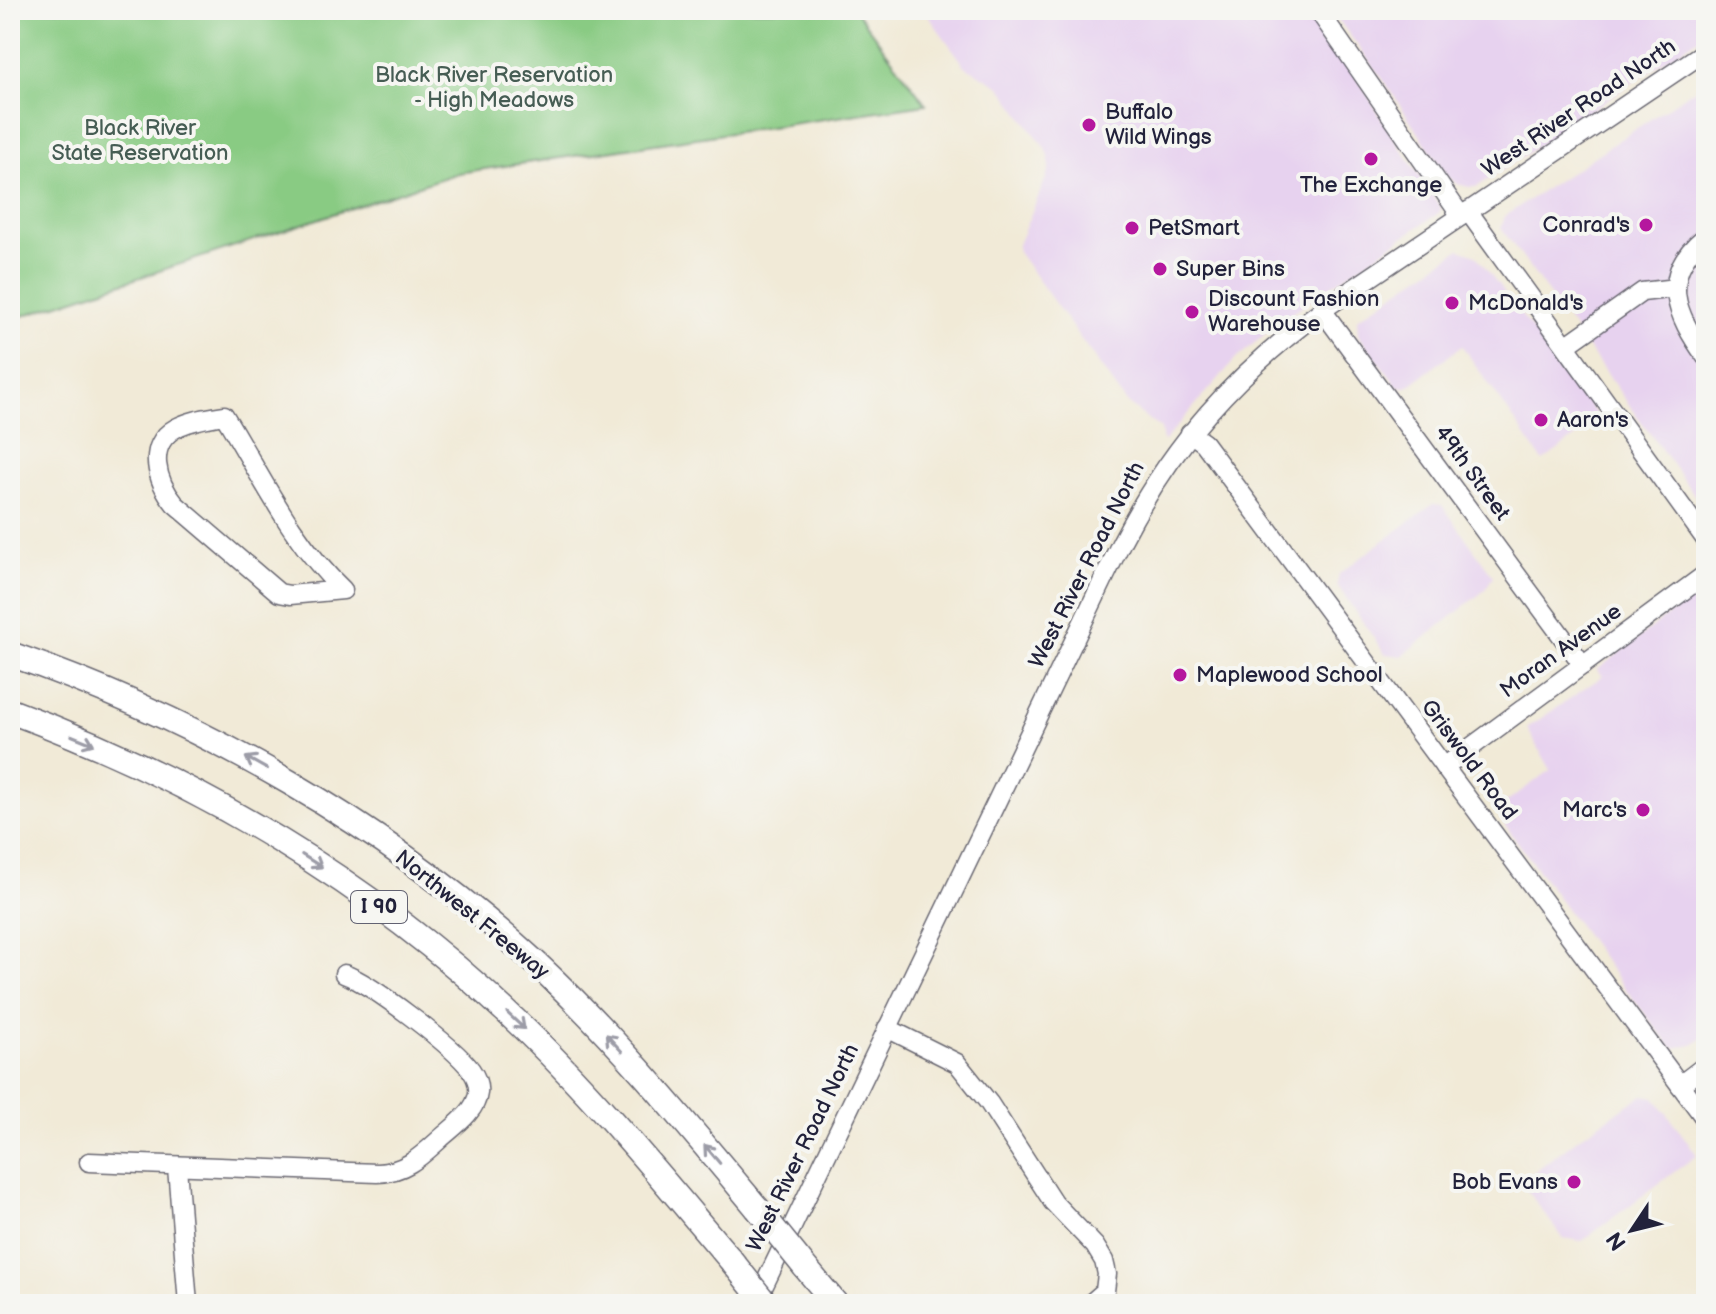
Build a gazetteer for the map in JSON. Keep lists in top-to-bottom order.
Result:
{
  "streets": {
    "highway": ["I 90", "Northwest Freeway"],
    "street": [
      "West River Road North",
      "49th Street",
      "Moran Avenue",
      "Griswold Road"
    ]
  },
  "crossings": [
    ["West River Road North", "49th Street"],
    ["West River Road North", "Griswold Road"],
    ["49th Street", "Moran Avenue"],
    ["Moran Avenue", "Griswold Road"]
  ],
  "parks": ["Black River Reservation - High Meadows", "Black River State Reservation"],
  "places": [
    "Buffalo Wild Wings",
    "The Exchange",
    "Conrad's",
    "PetSmart",
    "Super Bins",
    "McDonald's",
    "Discount Fashion Warehouse",
    "Aaron's",
    "Maplewood School",
    "Marc's",
    "Bob Evans"
  ],
  "north": "bottom left"
}
